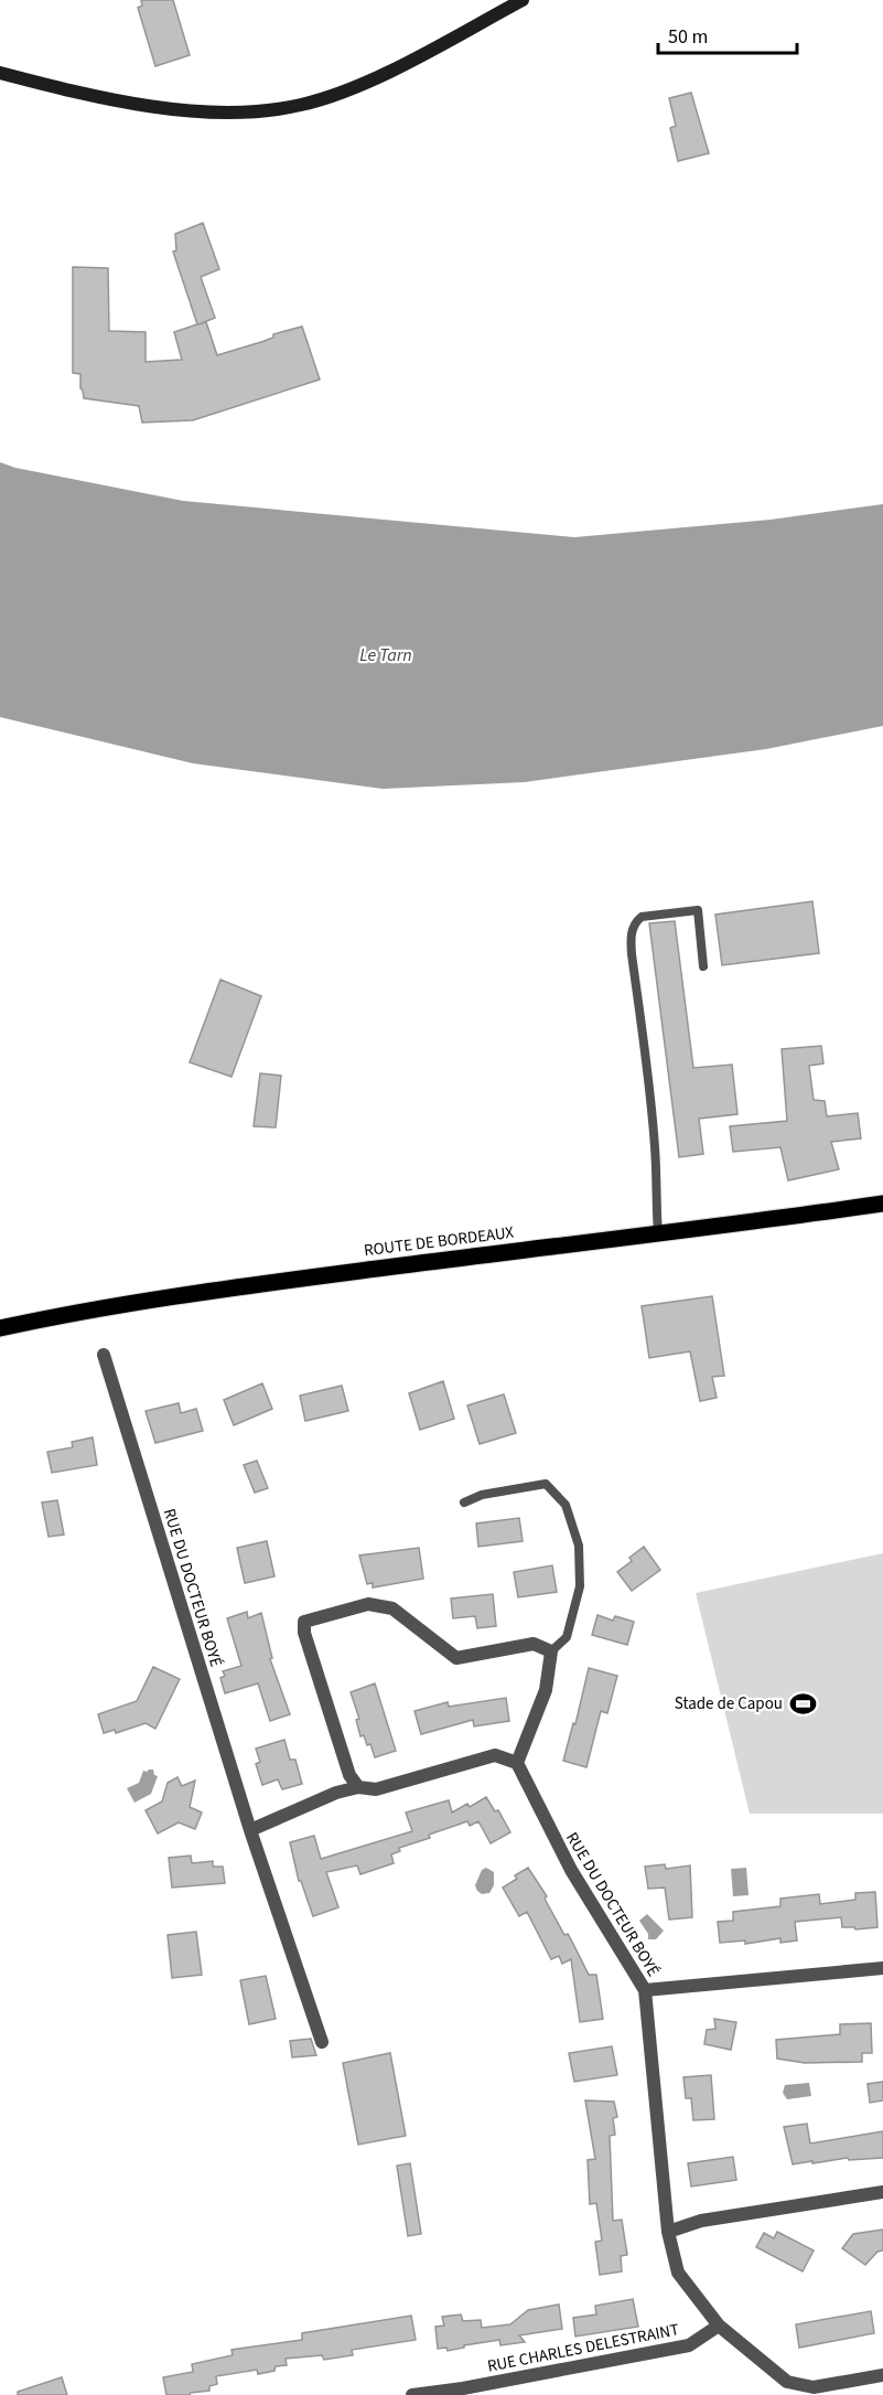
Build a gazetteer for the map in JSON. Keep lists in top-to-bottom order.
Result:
{
  "streets": {
    "main road": ["ROUTE DE BORDEAUX"],
    "street": ["RUE DU DOCTEUR BOYÉ", "RUE CHARLES DELESTRAINT"]
  },
  "water": ["Le Tarn"],
  "places": {
    "sports": ["Stade de Capou"]
  },
  "scale_bar": "50 m"
}
